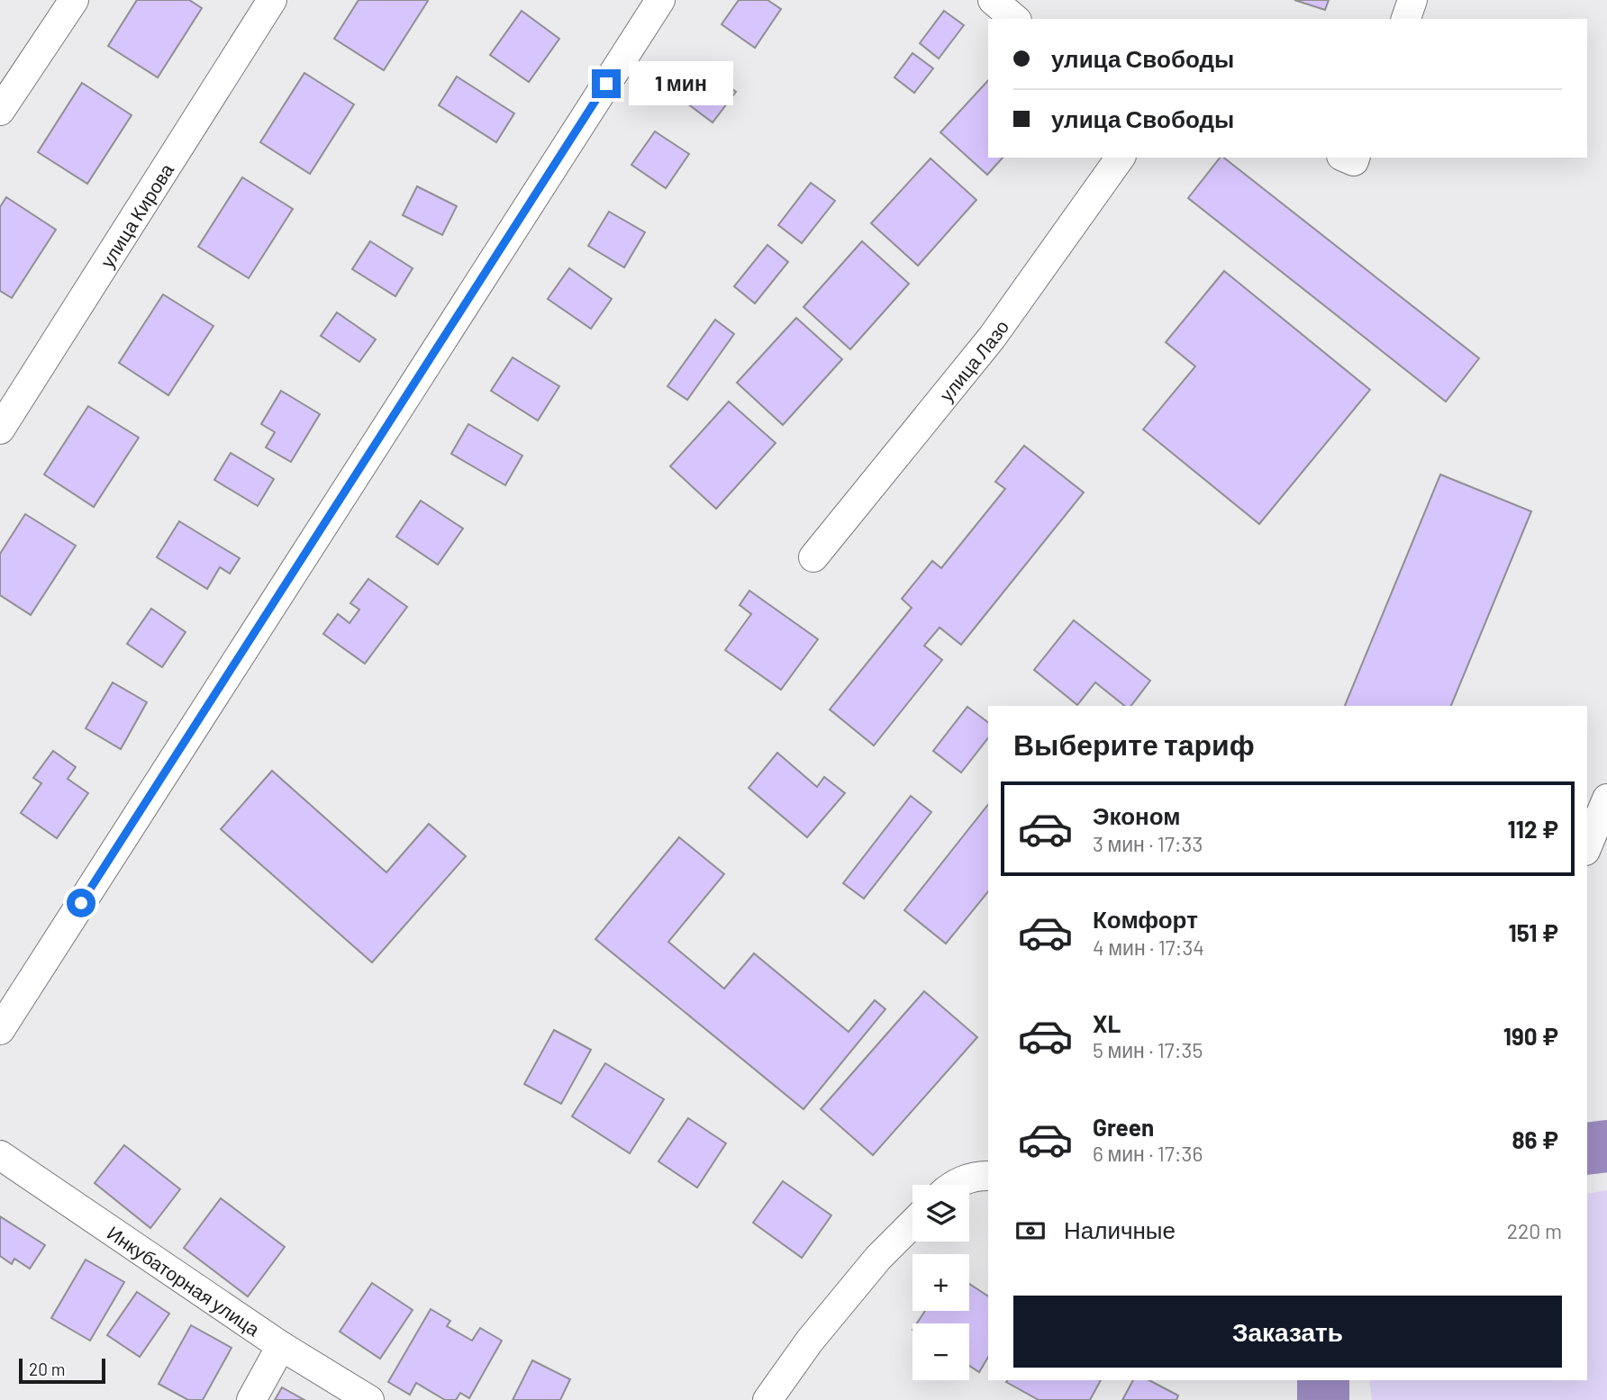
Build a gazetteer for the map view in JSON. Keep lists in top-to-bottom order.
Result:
{
  "streets": {
    "street": ["улица Кирова", "улица Лазо", "Инкубаторная улица"]
  },
  "scale_bar": "20 m",
  "page": {
    "banner": ["улица Свободы", "улица Свободы"],
    "bubble": "1 мин",
    "heading": "Выберите тариф",
    "list": [
      {
        "name": "Эконом",
        "note": "3 мин · 17:33",
        "value": "112 ₽"
      },
      {
        "name": "Комфорт",
        "note": "4 мин · 17:34",
        "value": "151 ₽"
      },
      {
        "name": "XL",
        "note": "5 мин · 17:35",
        "value": "190 ₽"
      },
      {
        "name": "Green",
        "note": "6 мин · 17:36",
        "value": "86 ₽"
      }
    ],
    "map_buttons": ["+", "−"],
    "pay": ["Наличные", "220 m"],
    "buttons": "Заказать",
    "scale": "20 m"
  }
}
